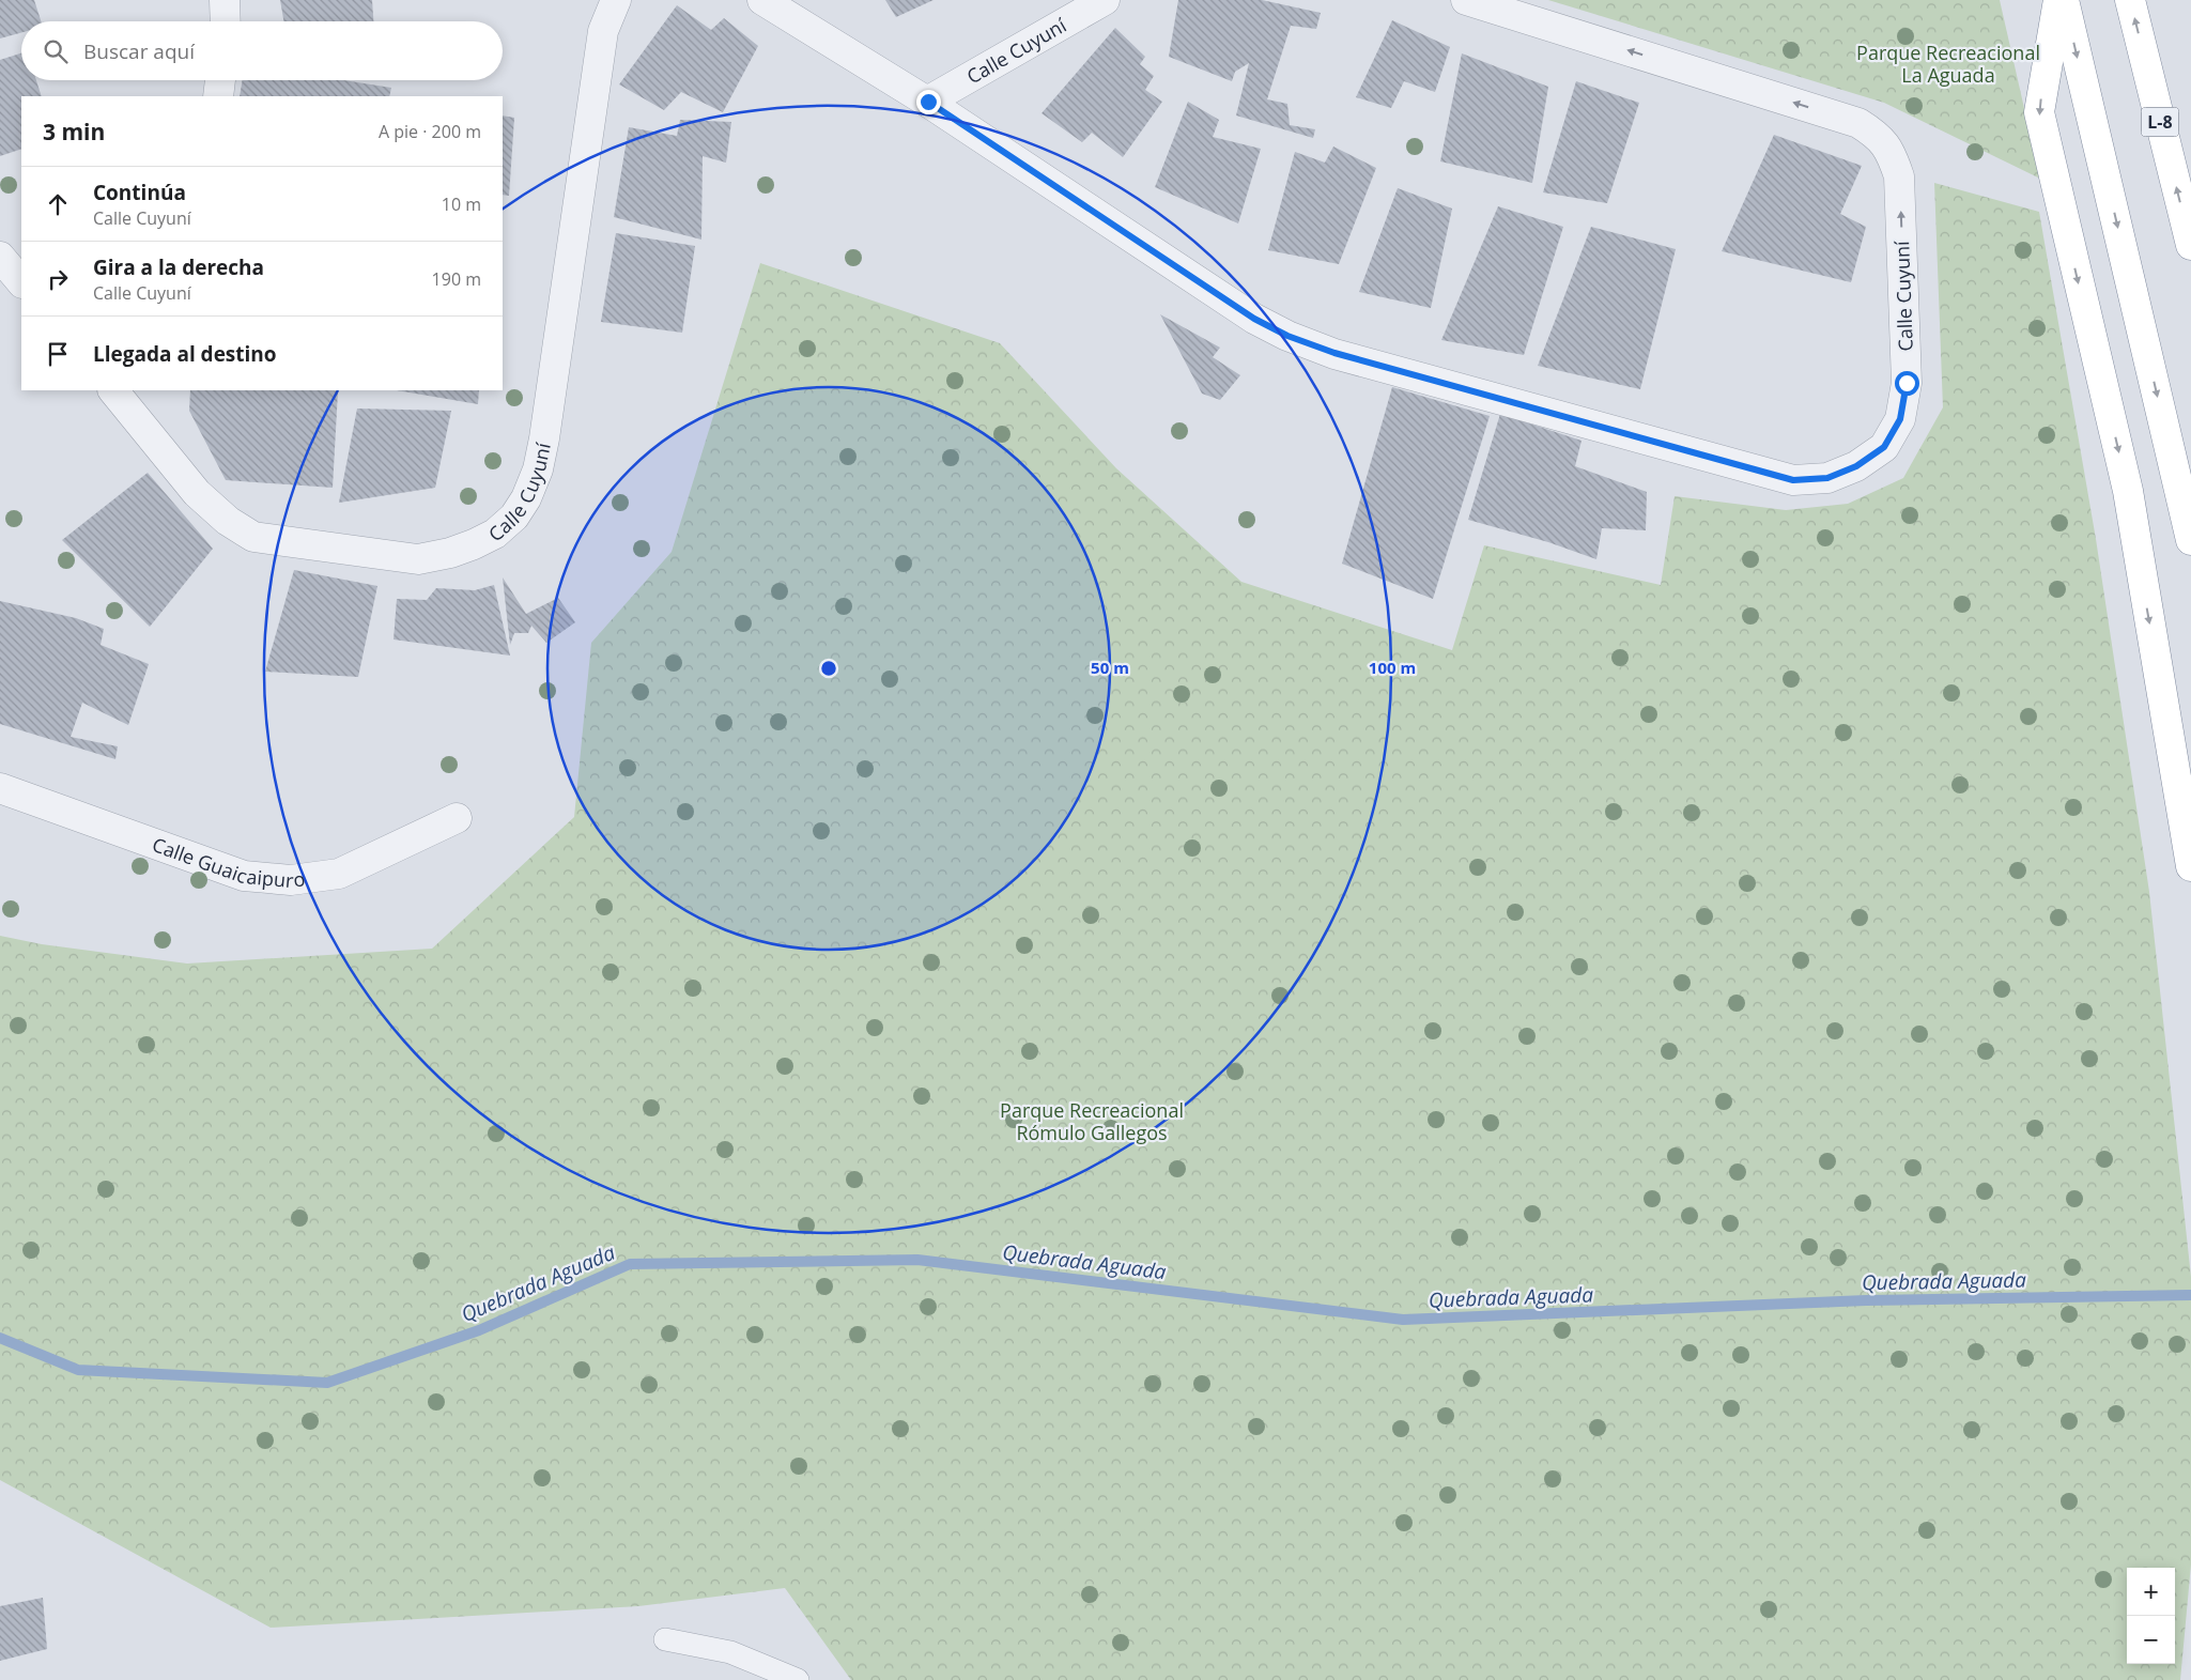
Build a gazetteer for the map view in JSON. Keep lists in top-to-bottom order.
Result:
{
  "streets": {
    "highway": ["L-8"],
    "street": ["Calle Cuyuní", "Calle Guaicaipuro"]
  },
  "water": ["Quebrada Aguada"],
  "parks": ["Parque Recreacional La Aguada", "Parque Recreacional Rómulo Gallegos"],
  "page": {
    "search": "Buscar aquí",
    "heading": ["3 min", "A pie · 200 m"],
    "list": [
      ["Continúa", "Calle Cuyuní", "10 m"],
      ["Gira a la derecha", "Calle Cuyuní", "190 m"],
      "Llegada al destino"
    ],
    "map_buttons": ["+", "−"]
  },
  "rings": ["50 m", "100 m"]
}
